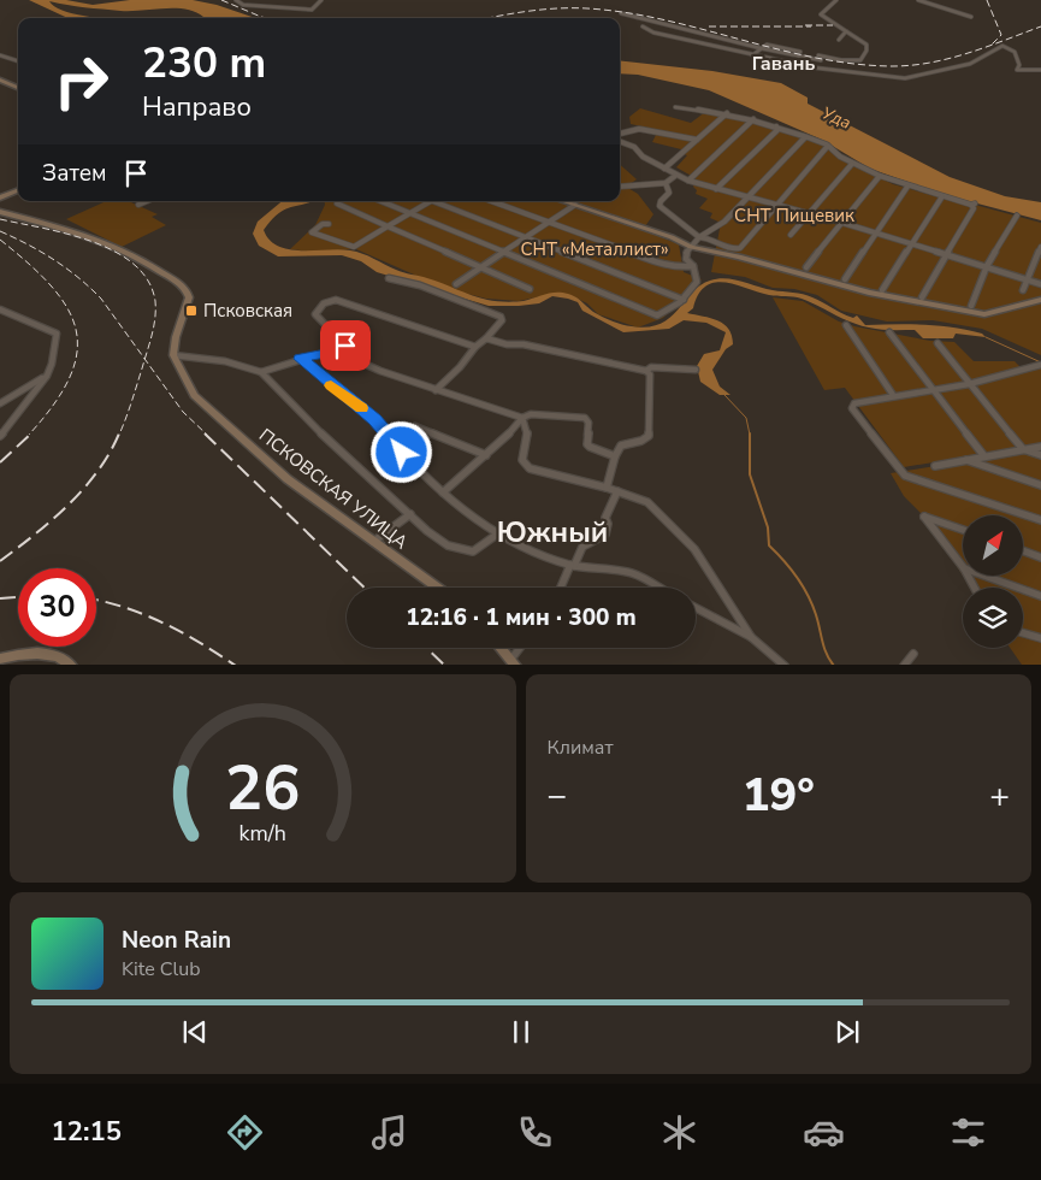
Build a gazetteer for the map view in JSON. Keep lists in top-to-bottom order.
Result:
{
  "streets": {
    "street": ["ПСКОВСКАЯ УЛИЦА"]
  },
  "districts": ["Гавань", "Южный"],
  "water": ["Уда"],
  "parks": ["СНТ Пищевик", "СНТ «Металлист»"],
  "places": {
    "transit": ["Псковская"]
  },
  "north": "top right",
  "page": {
    "turn": ["230 m", "Направо"],
    "then": "Затем",
    "limit": "30",
    "trip": "12:16 · 1 мин · 300 m",
    "tile": "Климат",
    "heat": ["−", "19°", "+"],
    "song": ["Neon Rain", "Kite Club"],
    "tabs": "12:15",
    "gauge": ["26", "km/h"]
  }
}
